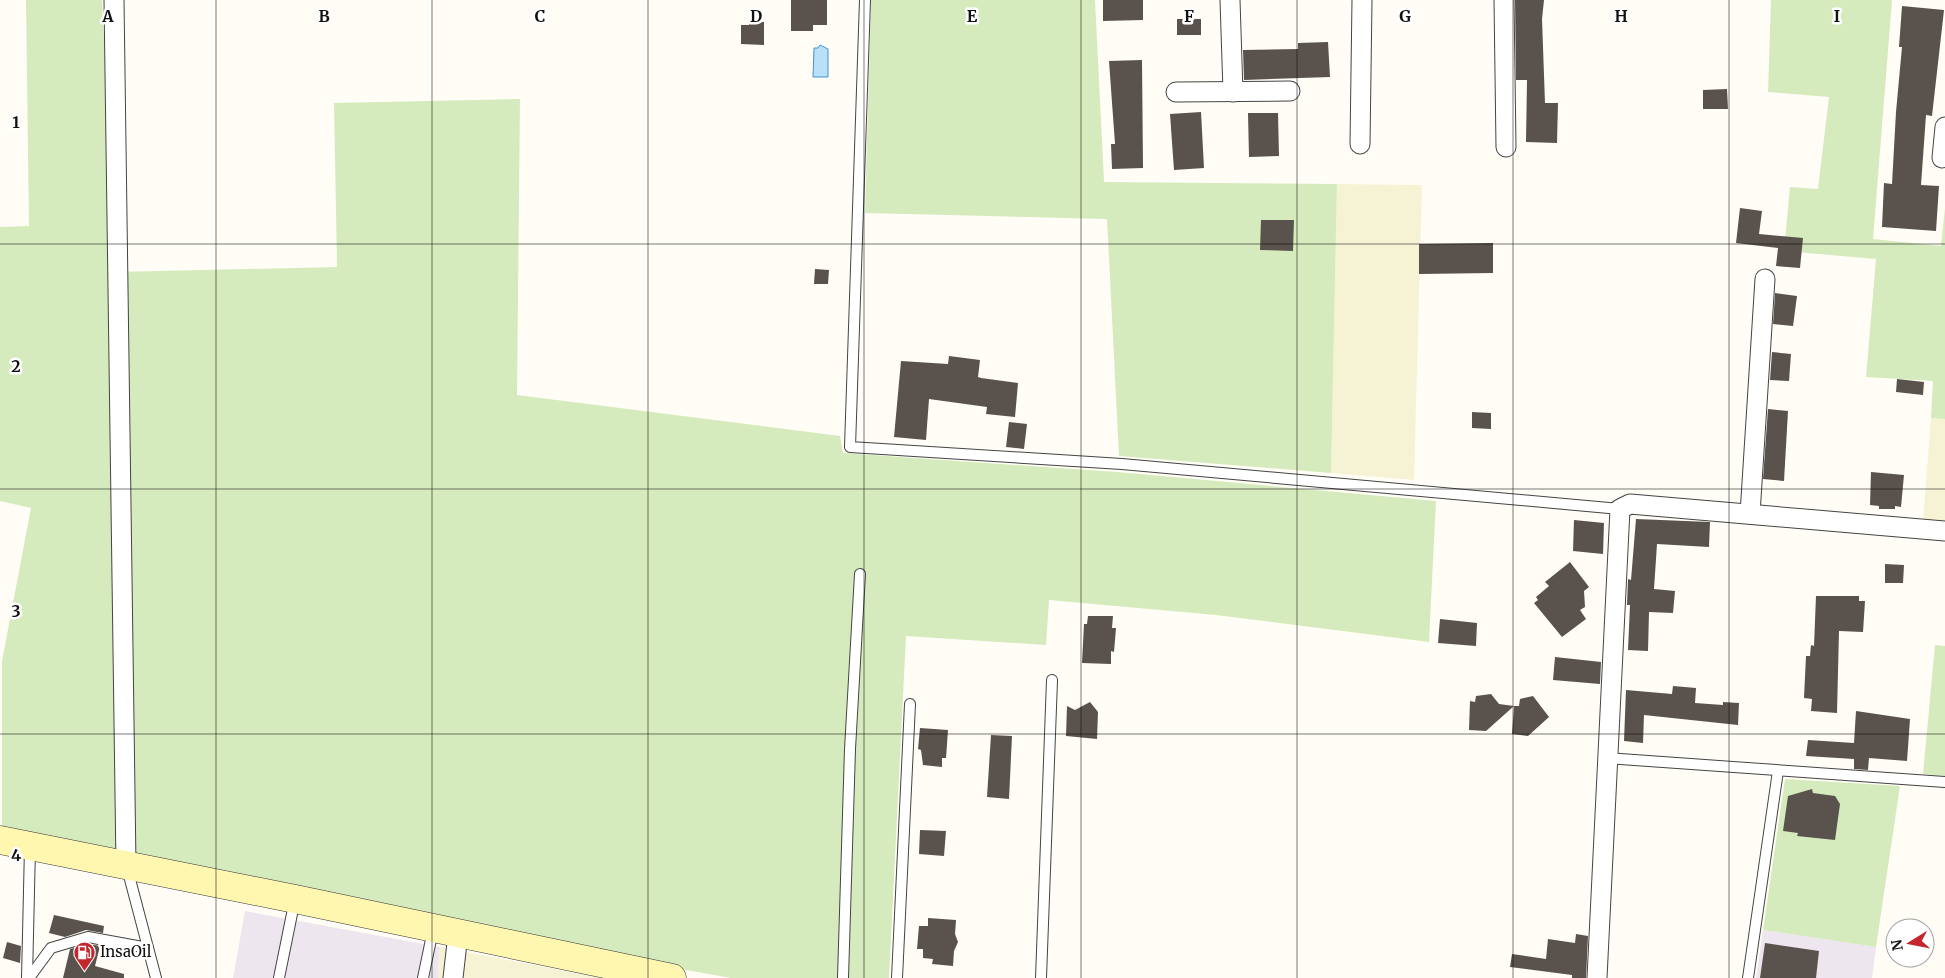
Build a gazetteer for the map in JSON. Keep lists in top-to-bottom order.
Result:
{
  "places": {
    "fuel station": ["InsaOil"]
  },
  "north": "left",
  "grid": {
    "columns": [
      "A",
      "B",
      "C",
      "D",
      "E",
      "F",
      "G",
      "H",
      "I"
    ],
    "rows": [
      "1",
      "2",
      "3",
      "4"
    ]
  }
}
